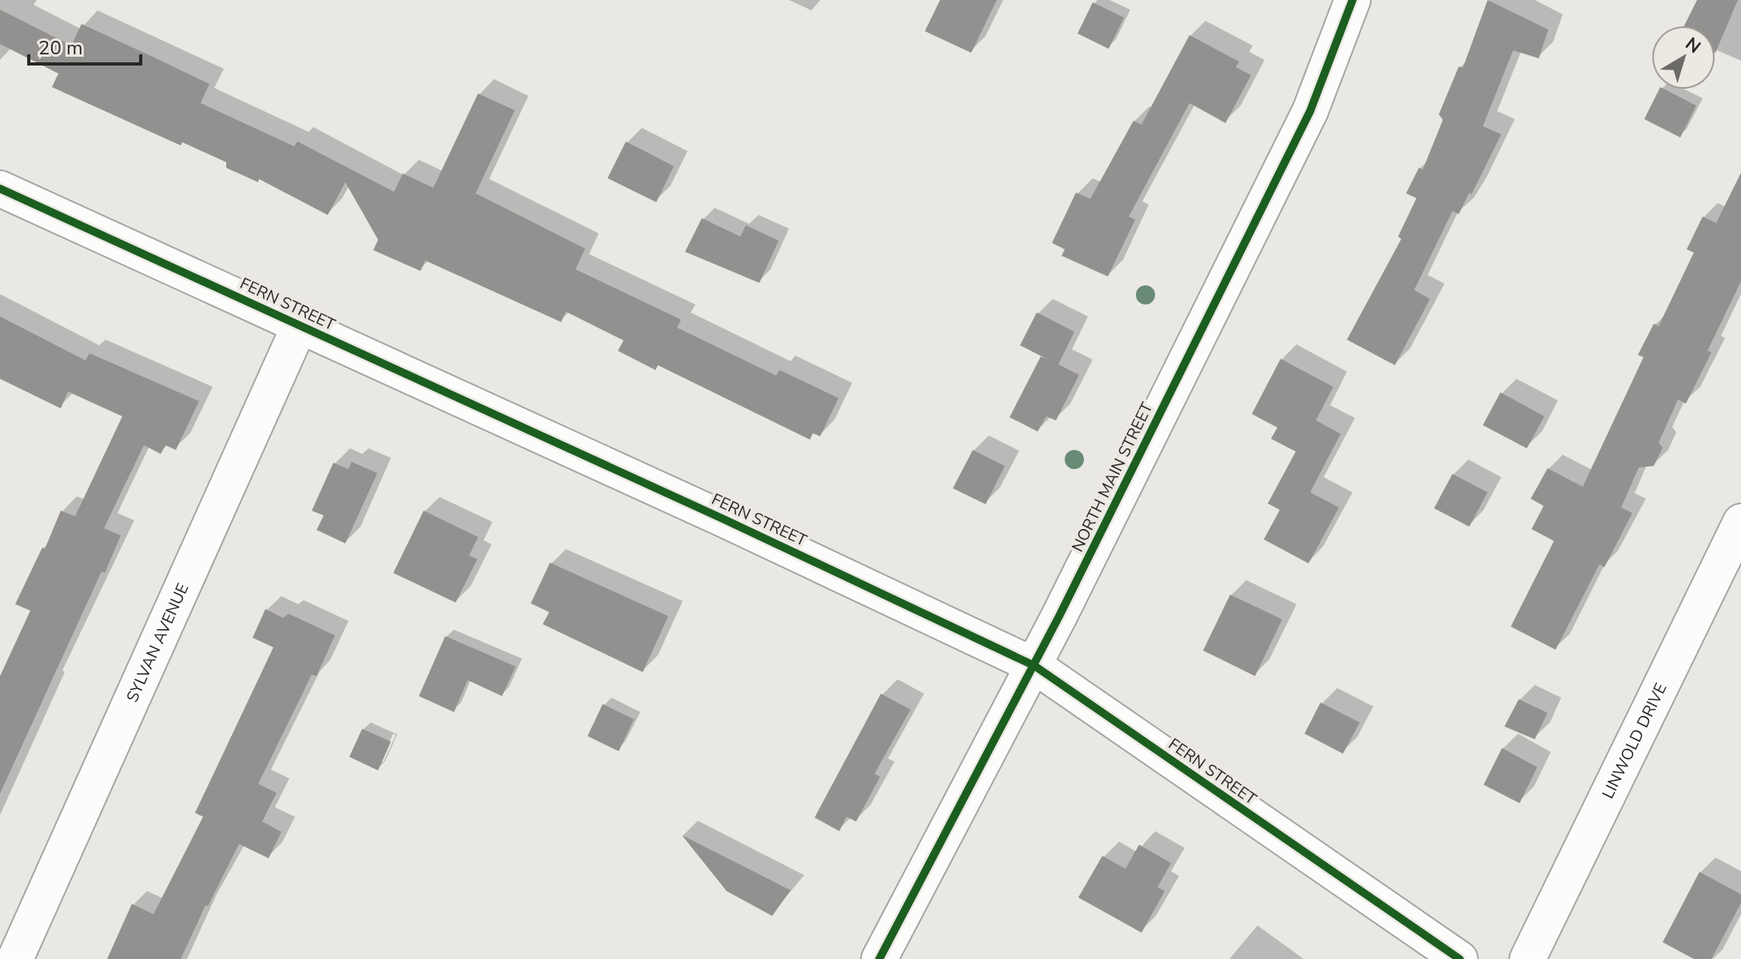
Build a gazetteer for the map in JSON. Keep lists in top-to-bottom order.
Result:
{
  "streets": {
    "street": [
      "FERN STREET",
      "NORTH MAIN STREET",
      "SYLVAN AVENUE",
      "LINWOLD DRIVE"
    ]
  },
  "crossings": [
    ["FERN STREET", "NORTH MAIN STREET"],
    ["FERN STREET", "SYLVAN AVENUE"]
  ],
  "scale_bar": "20 m",
  "north": "top right"
}
